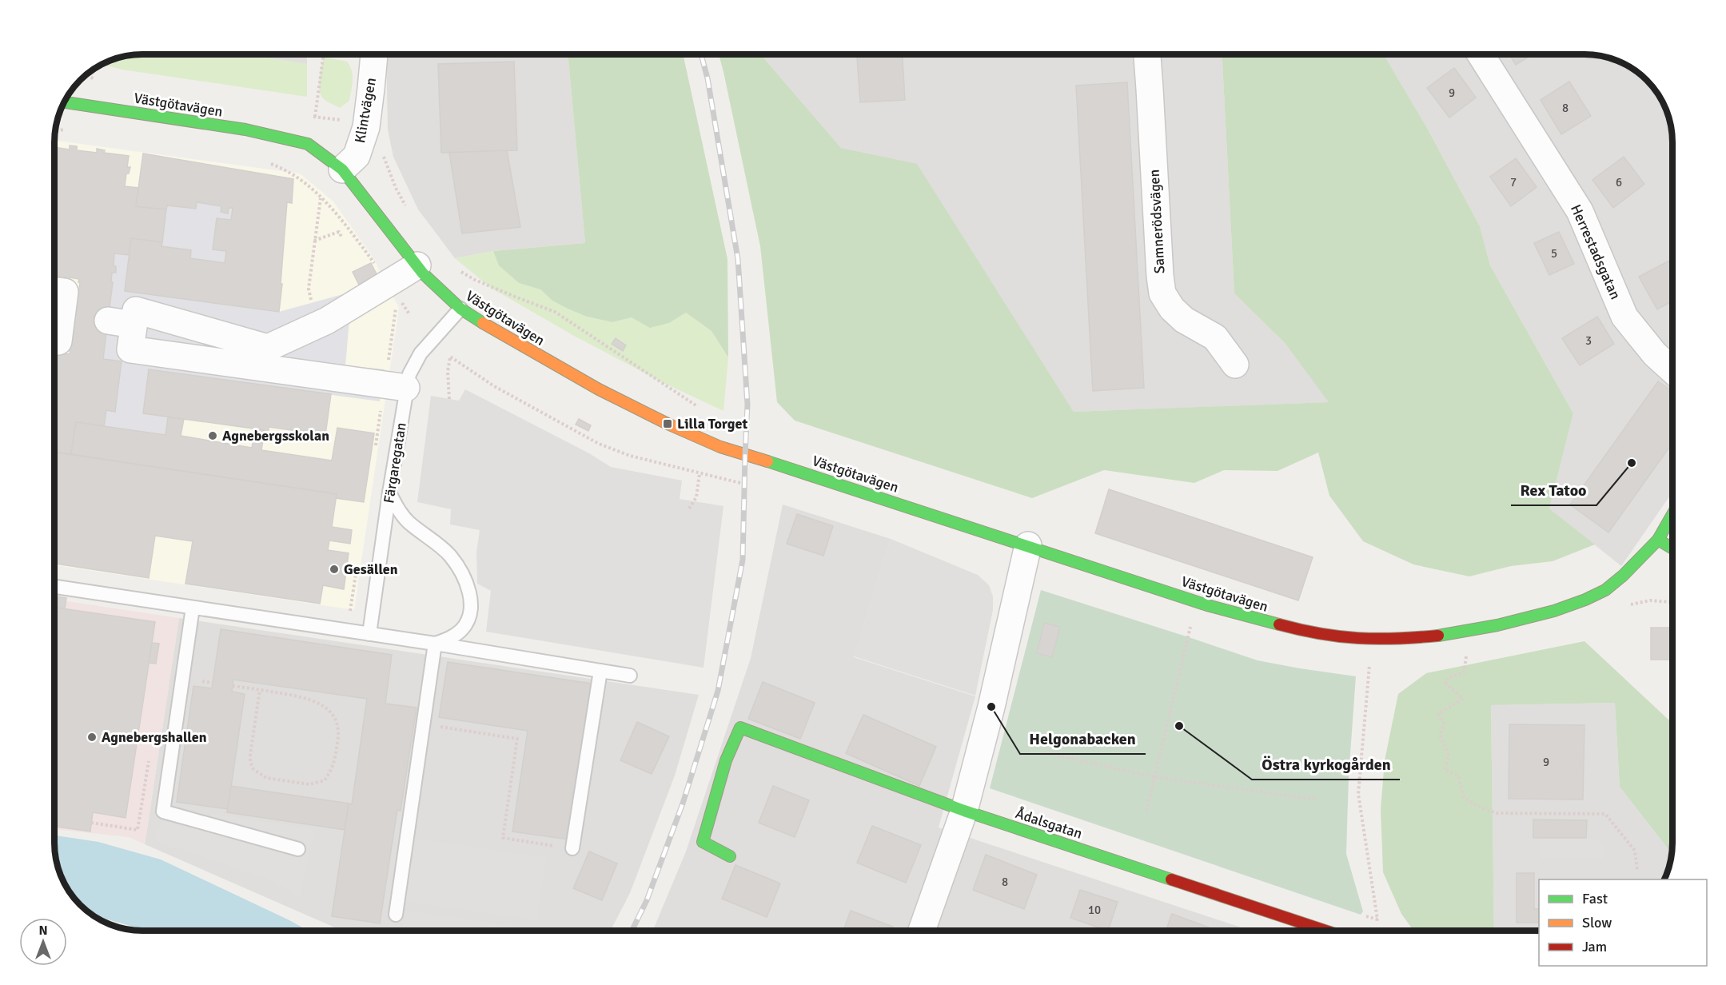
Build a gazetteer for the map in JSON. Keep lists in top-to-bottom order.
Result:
{
  "streets": {
    "street": [
      "Västgötavägen",
      "Klintvägen",
      "Samnerödsvägen",
      "Herrestadsgatan",
      "Ådalsgatan"
    ],
    "lane": ["Färgaregatan"]
  },
  "crossings": [
    ["Västgötavägen", "Klintvägen"],
    ["Västgötavägen", "Färgaregatan"]
  ],
  "places": {
    "transit": ["Lilla Torget"],
    "other": [
      "Agnebergsskolan",
      "Rex Tatoo",
      "Gesällen",
      "Helgonabacken",
      "Östra kyrkogården",
      "Agnebergshallen"
    ]
  },
  "house_numbers": [
    "9",
    "8",
    "7",
    "6",
    "5",
    "3",
    "9",
    "8",
    "10"
  ],
  "legend": ["Fast", "Slow", "Jam"],
  "north": "top"
}
